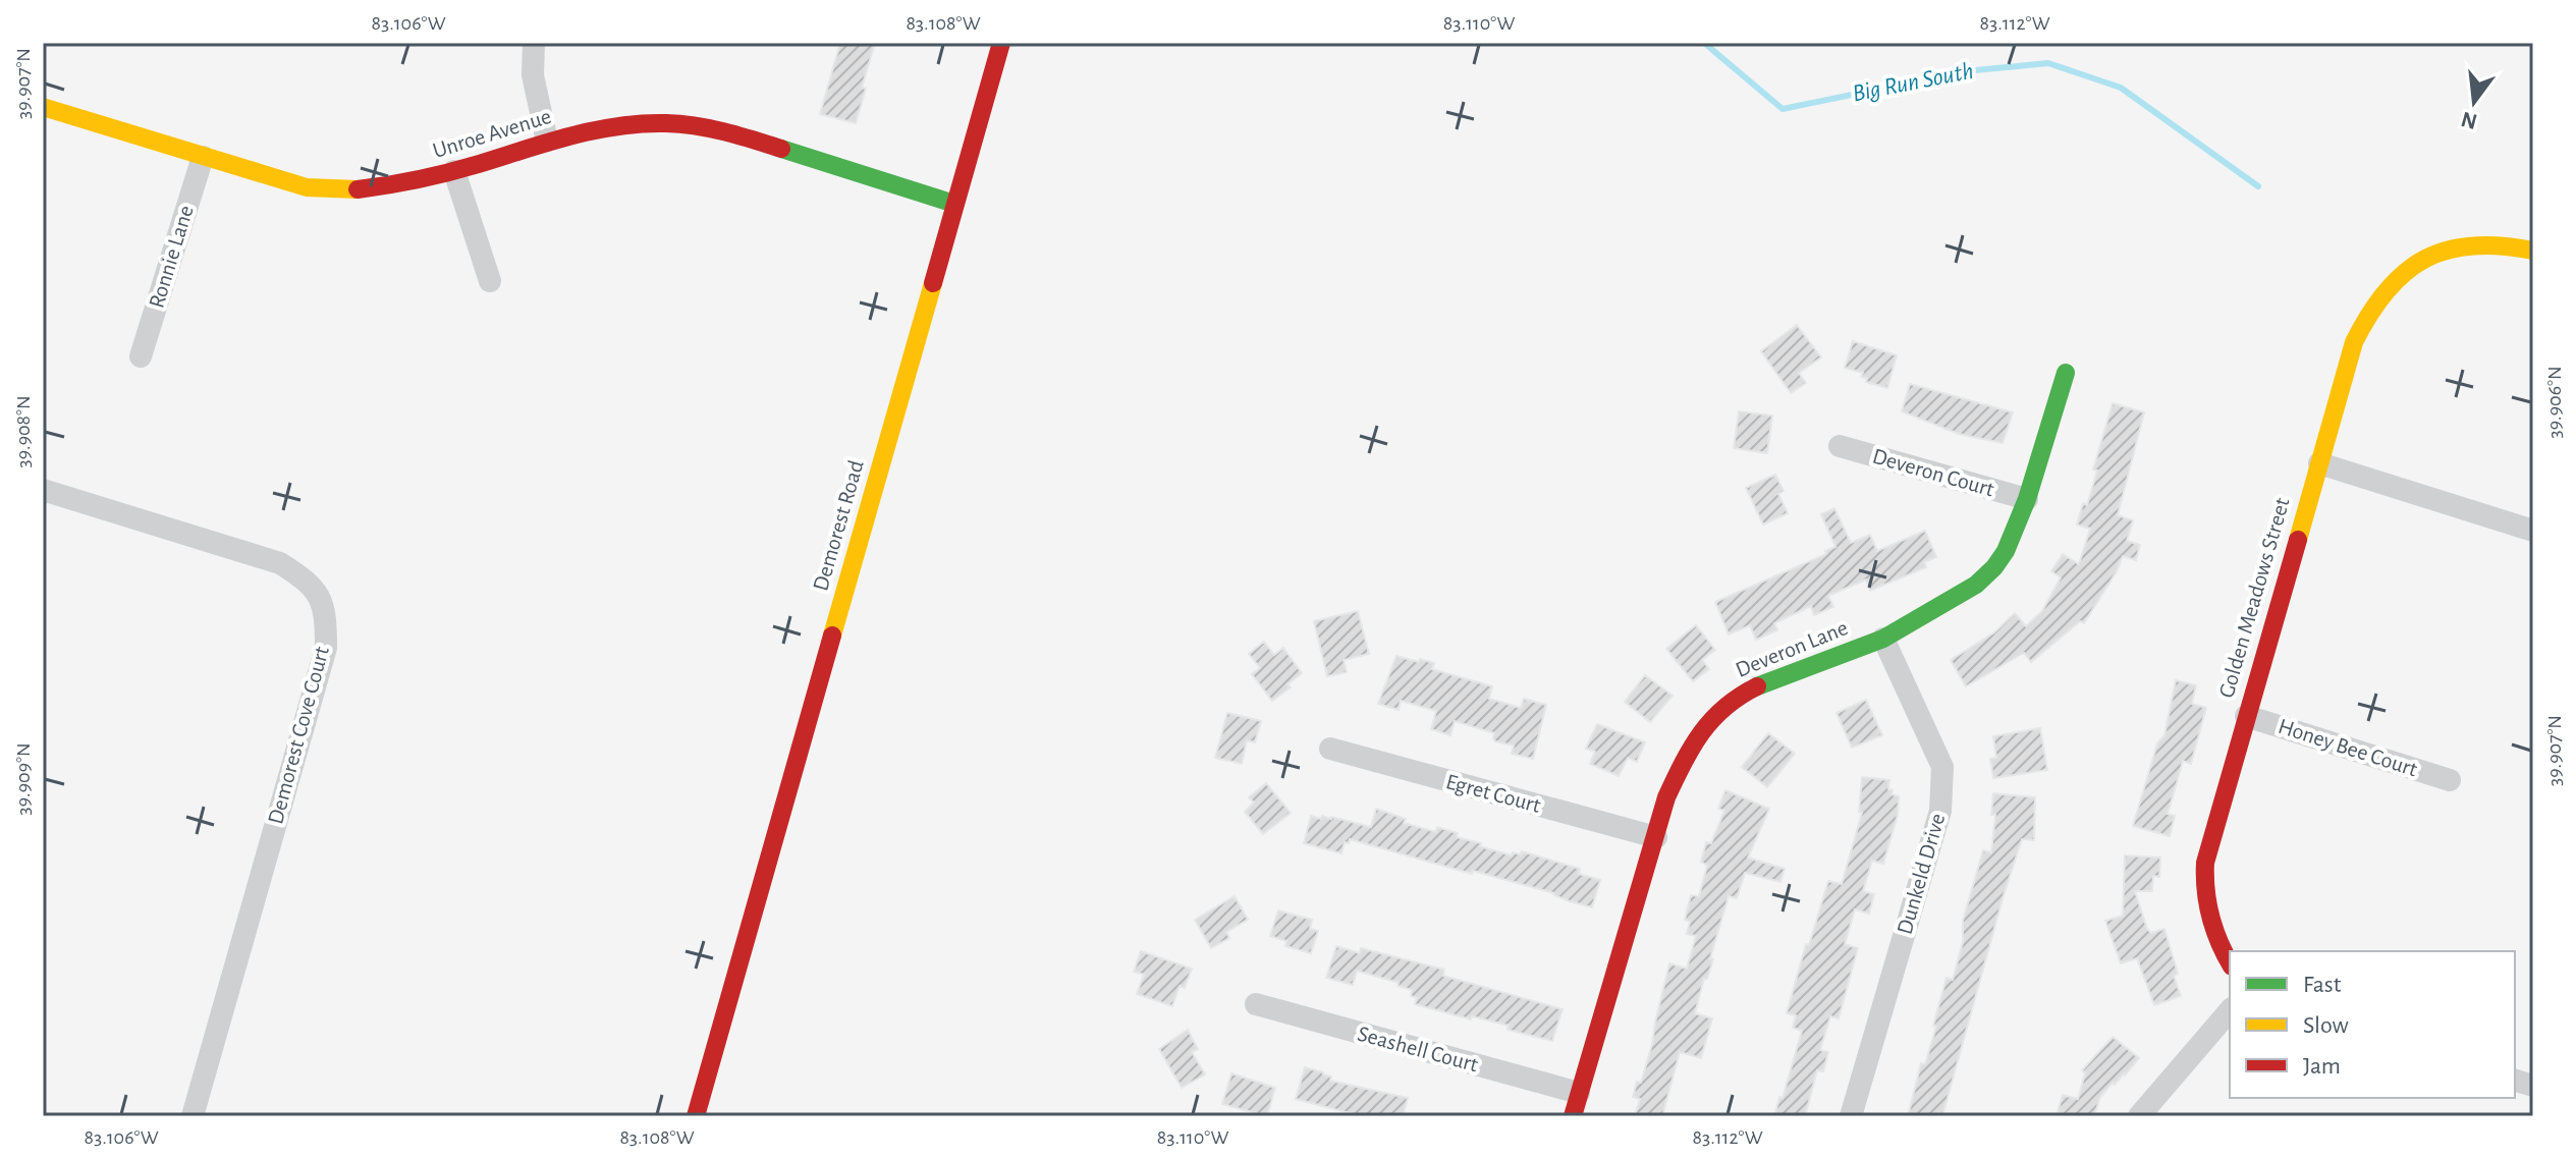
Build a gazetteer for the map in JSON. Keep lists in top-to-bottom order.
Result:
{
  "streets": {
    "street": [
      "Unroe Avenue",
      "Ronnie Lane",
      "Deveron Court",
      "Demorest Road",
      "Golden Meadows Street",
      "Deveron Lane",
      "Demorest Cove Court",
      "Honey Bee Court",
      "Egret Court",
      "Dunkeld Drive",
      "Seashell Court"
    ]
  },
  "crossings": [
    ["Unroe Avenue", "Ronnie Lane"],
    ["Unroe Avenue", "Demorest Road"],
    ["Deveron Court", "Deveron Lane"],
    ["Golden Meadows Street", "Honey Bee Court"],
    ["Deveron Lane", "Egret Court"],
    ["Deveron Lane", "Dunkeld Drive"],
    ["Deveron Lane", "Seashell Court"]
  ],
  "water": ["Big Run South"],
  "legend": ["Fast", "Slow", "Jam"],
  "north": "bottom",
  "coordinates": [
    "83.106°W",
    "83.108°W",
    "83.110°W",
    "83.112°W",
    "39.907°N",
    "39.906°N",
    "39.908°N",
    "39.909°N"
  ]
}
